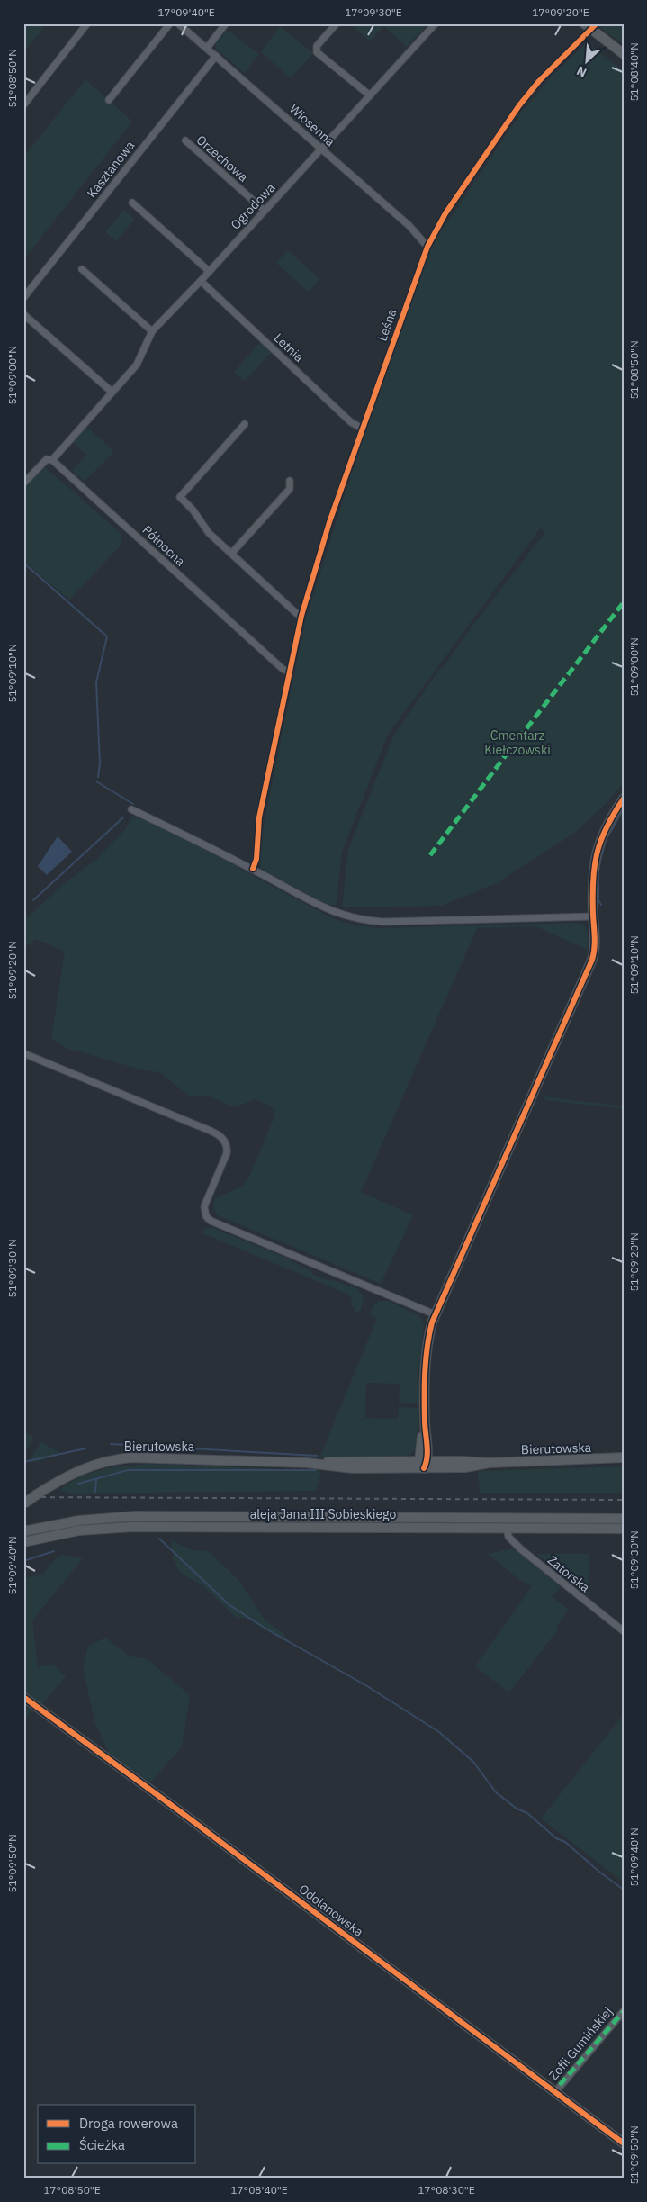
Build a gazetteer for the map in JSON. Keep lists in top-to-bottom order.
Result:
{
  "streets": {
    "street": [
      "Wiosenna",
      "Orzechowa",
      "Kasztanowa",
      "Ogrodowa",
      "Leśna",
      "Letnia",
      "Północna",
      "Bierutowska",
      "aleja Jana III Sobieskiego",
      "Zatorska",
      "Odolanowska",
      "Zofii Gumińskiej"
    ]
  },
  "crossings": [
    ["Wiosenna", "Kasztanowa"],
    ["Wiosenna", "Ogrodowa"],
    ["Wiosenna", "Leśna"],
    ["Orzechowa", "Ogrodowa"],
    ["Ogrodowa", "Letnia"],
    ["Ogrodowa", "Północna"],
    ["Leśna", "Letnia"],
    ["Leśna", "Północna"],
    ["aleja Jana III Sobieskiego", "Zatorska"],
    ["Odolanowska", "Zofii Gumińskiej"]
  ],
  "parks": ["Cmentarz Kiełczowski"],
  "legend": ["Droga rowerowa", "Ścieżka"],
  "north": "bottom left",
  "coordinates": [
    "17°09'40\"E",
    "17°09'30\"E",
    "17°09'20\"E",
    "51°08'40\"N",
    "51°08'50\"N",
    "51°09'00\"N",
    "51°09'10\"N",
    "51°09'20\"N",
    "51°09'30\"N",
    "51°09'40\"N",
    "51°09'50\"N",
    "17°08'50\"E",
    "17°08'40\"E",
    "17°08'30\"E"
  ]
}
